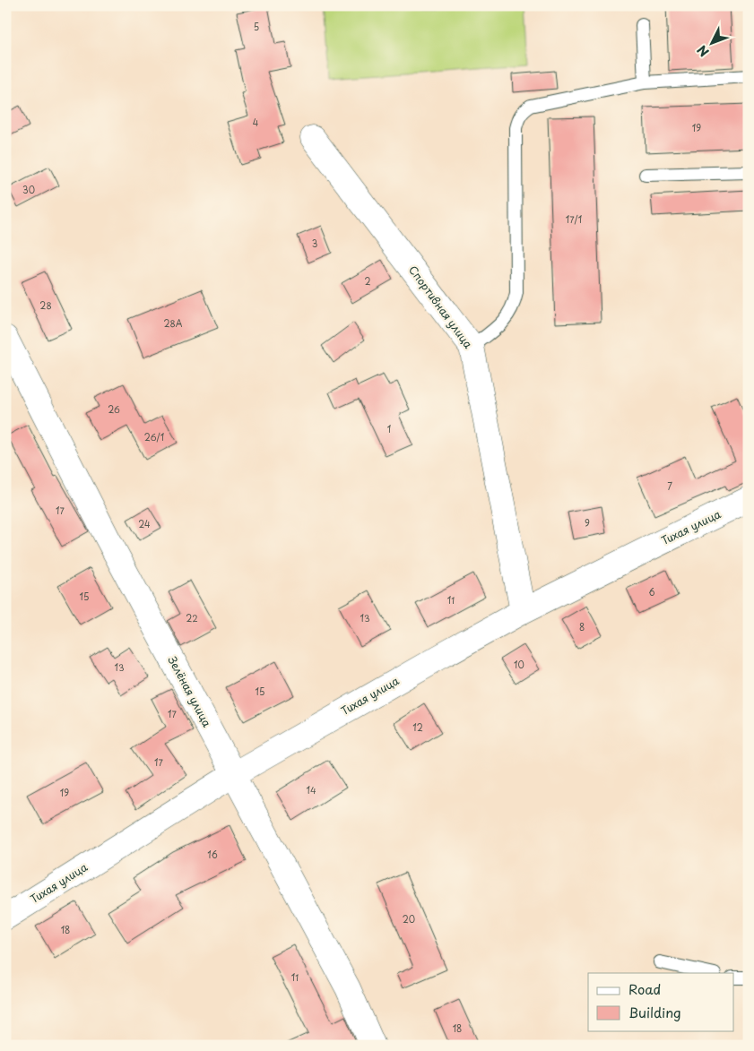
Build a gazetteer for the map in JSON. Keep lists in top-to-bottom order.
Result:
{
  "streets": {
    "street": ["Спортивная улица", "Тихая улица", "Зелёная улица"]
  },
  "crossings": [
    ["Спортивная улица", "Тихая улица"],
    ["Тихая улица", "Зелёная улица"]
  ],
  "house_numbers": [
    "5",
    "4",
    "19",
    "30",
    "17/1",
    "3",
    "2",
    "28",
    "28А",
    "26",
    "1",
    "26/1",
    "7",
    "17",
    "9",
    "24",
    "6",
    "15",
    "11",
    "22",
    "13",
    "8",
    "10",
    "13",
    "15",
    "17",
    "12",
    "17",
    "14",
    "19",
    "16",
    "20",
    "18",
    "11",
    "18"
  ],
  "legend": ["Road", "Building"],
  "north": "bottom left"
}
